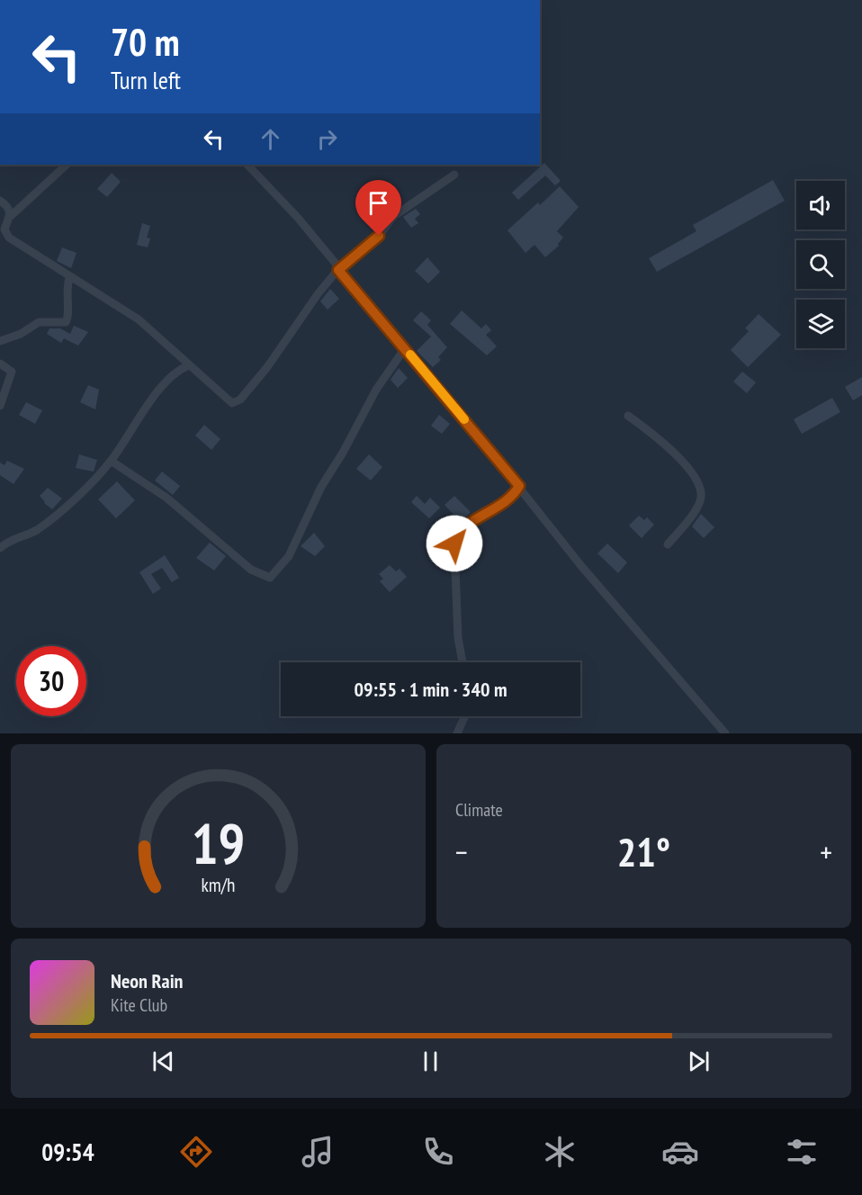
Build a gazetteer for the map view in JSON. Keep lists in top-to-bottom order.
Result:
{
  "page": {
    "turn": ["70 m", "Turn left"],
    "limit": "30",
    "trip": "09:55 · 1 min · 340 m",
    "tile": "Climate",
    "heat": ["−", "21°", "+"],
    "song": ["Neon Rain", "Kite Club"],
    "tabs": "09:54",
    "gauge": ["19", "km/h"]
  }
}
